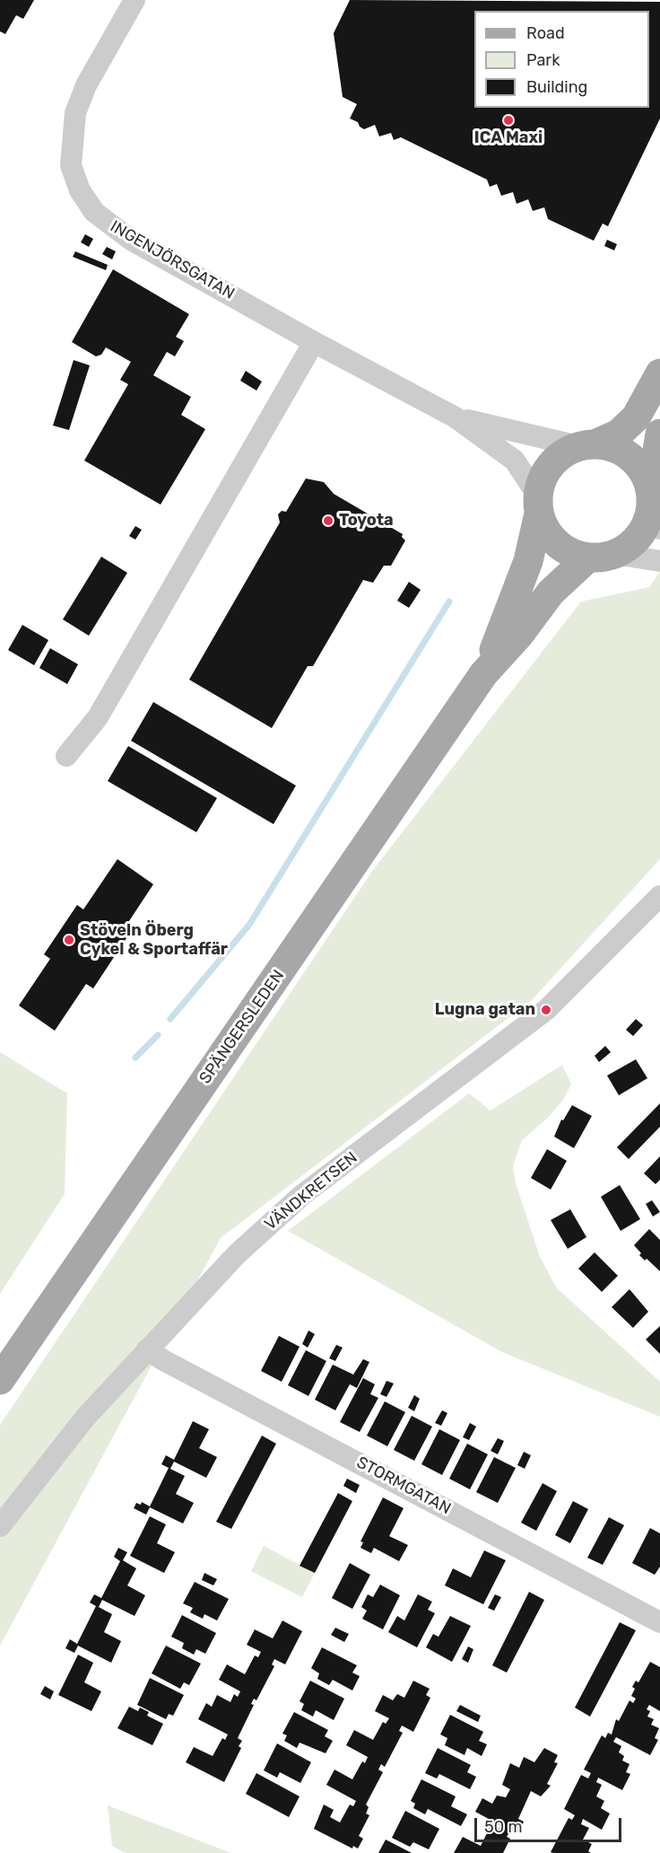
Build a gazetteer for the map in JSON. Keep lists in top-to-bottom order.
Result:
{
  "streets": {
    "main road": ["SPÄNGERSLEDEN"],
    "street": ["INGENJÖRSGATAN", "VÄNDKRETSEN", "STORMGATAN"]
  },
  "crossings": [
    ["INGENJÖRSGATAN", "SPÄNGERSLEDEN"],
    ["VÄNDKRETSEN", "STORMGATAN"]
  ],
  "places": [
    "ICA Maxi",
    "Toyota",
    "Stöveln Öberg Cykel & Sportaffär",
    "Lugna gatan"
  ],
  "legend": ["Road", "Park", "Building"],
  "scale_bar": "50 m"
}
